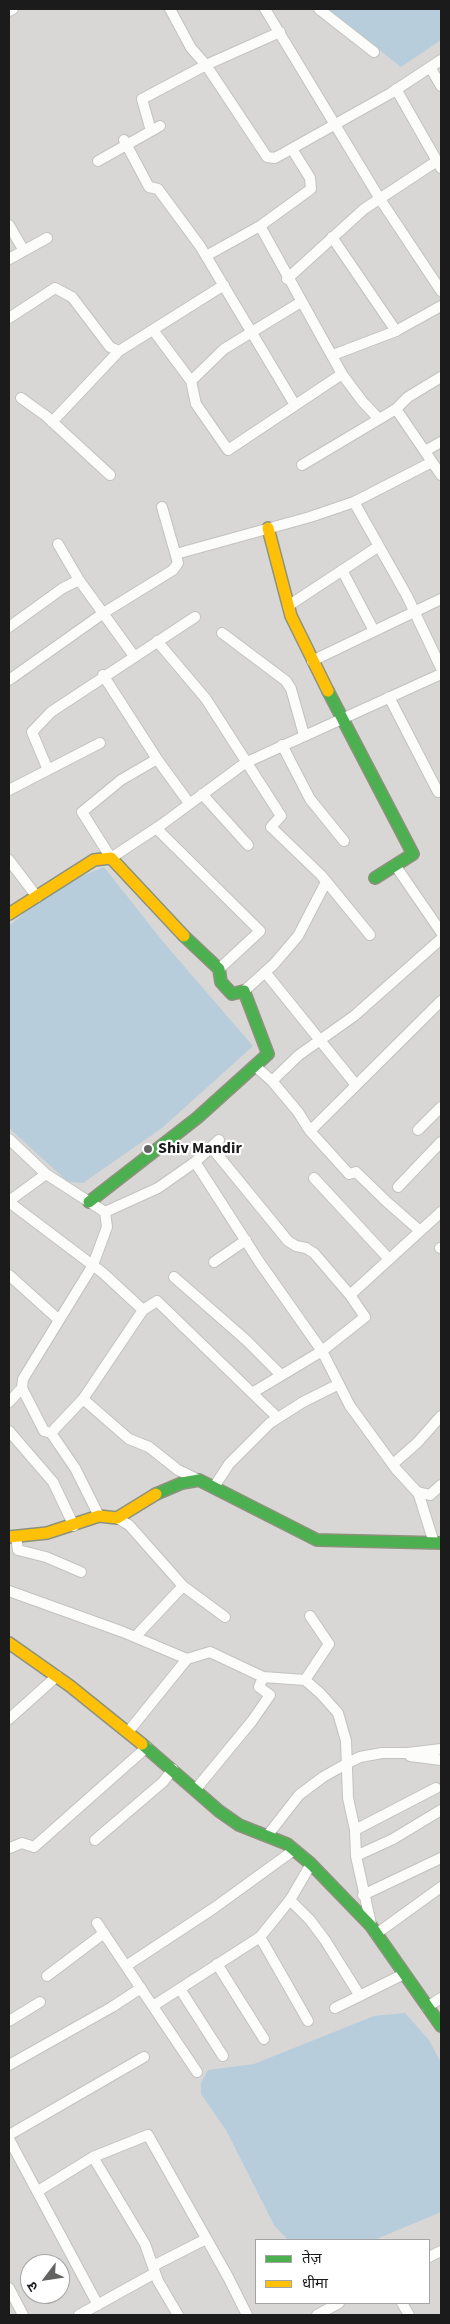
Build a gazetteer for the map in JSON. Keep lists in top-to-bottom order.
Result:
{
  "places": ["Shiv Mandir"],
  "legend": ["तेज़", "धीमा"],
  "north": "bottom left"
}
